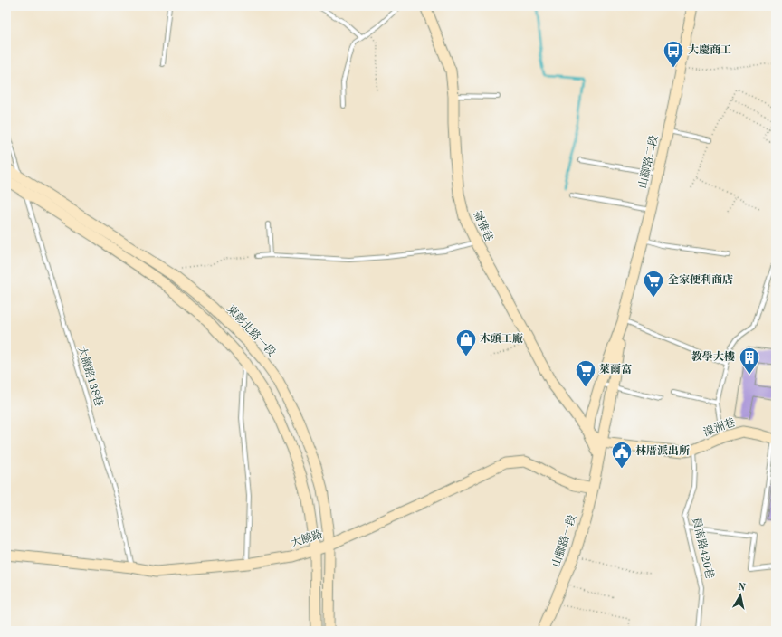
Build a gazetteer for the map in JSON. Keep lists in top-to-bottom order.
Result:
{
  "streets": {
    "street": [
      "山腳路二段",
      "崙雅巷",
      "東彰北路一段",
      "湶洲巷",
      "大饒路",
      "山腳路一段"
    ],
    "lane": ["大饒路138巷", "員南路420巷"]
  },
  "crossings": [
    ["山腳路二段", "崙雅巷"],
    ["山腳路二段", "湶洲巷"],
    ["山腳路二段", "山腳路一段"],
    ["東彰北路一段", "大饒路138巷"],
    ["東彰北路一段", "大饒路"],
    ["大饒路138巷", "大饒路"],
    ["湶洲巷", "員南路420巷"],
    ["大饒路", "山腳路一段"]
  ],
  "places": {
    "bus stop": ["大慶商工"],
    "supermarket": ["全家便利商店", "萊爾富"],
    "shop": ["木頭工廠"],
    "building": ["教學大樓"],
    "public building": ["林厝派出所"]
  },
  "north": "top"
}
